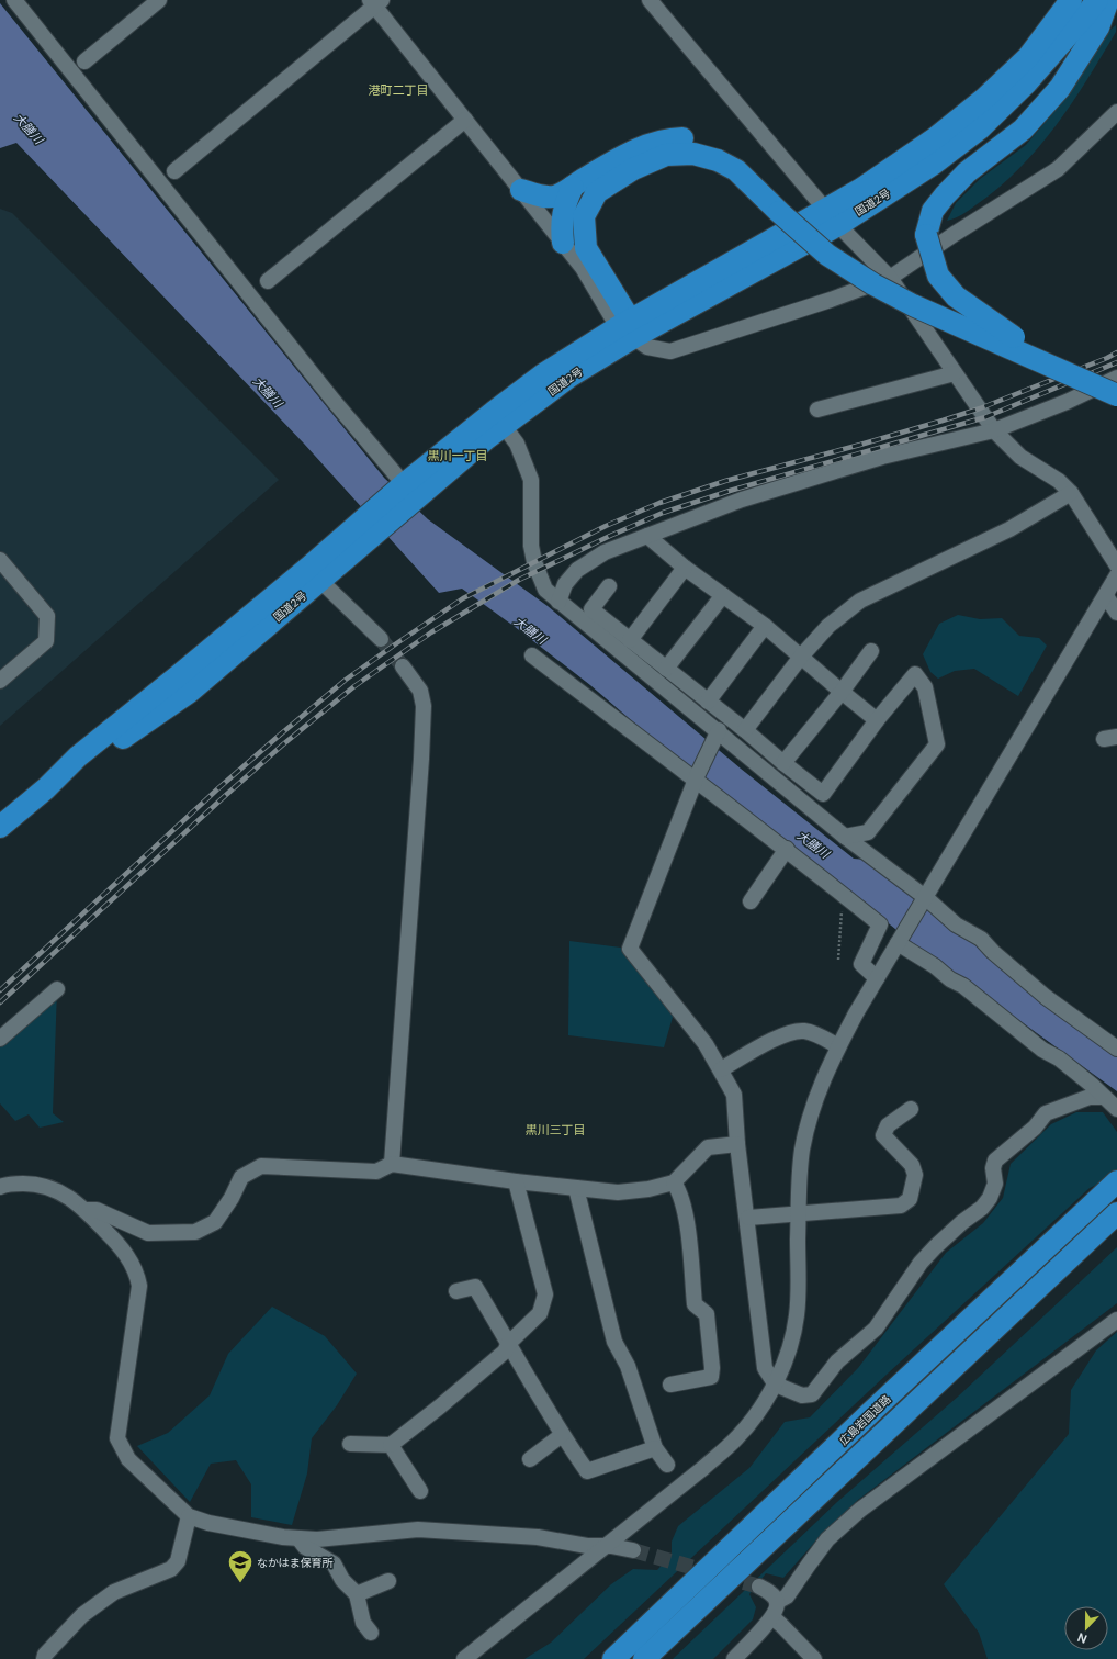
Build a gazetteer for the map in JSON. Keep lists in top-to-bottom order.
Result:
{
  "streets": {
    "highway": ["国道2号", "広島岩国道路"]
  },
  "districts": ["港町二丁目", "黒川一丁目", "黒川三丁目"],
  "water": ["大膳川"],
  "places": {
    "school or university": ["なかはま保育所"]
  },
  "north": "bottom"
}
